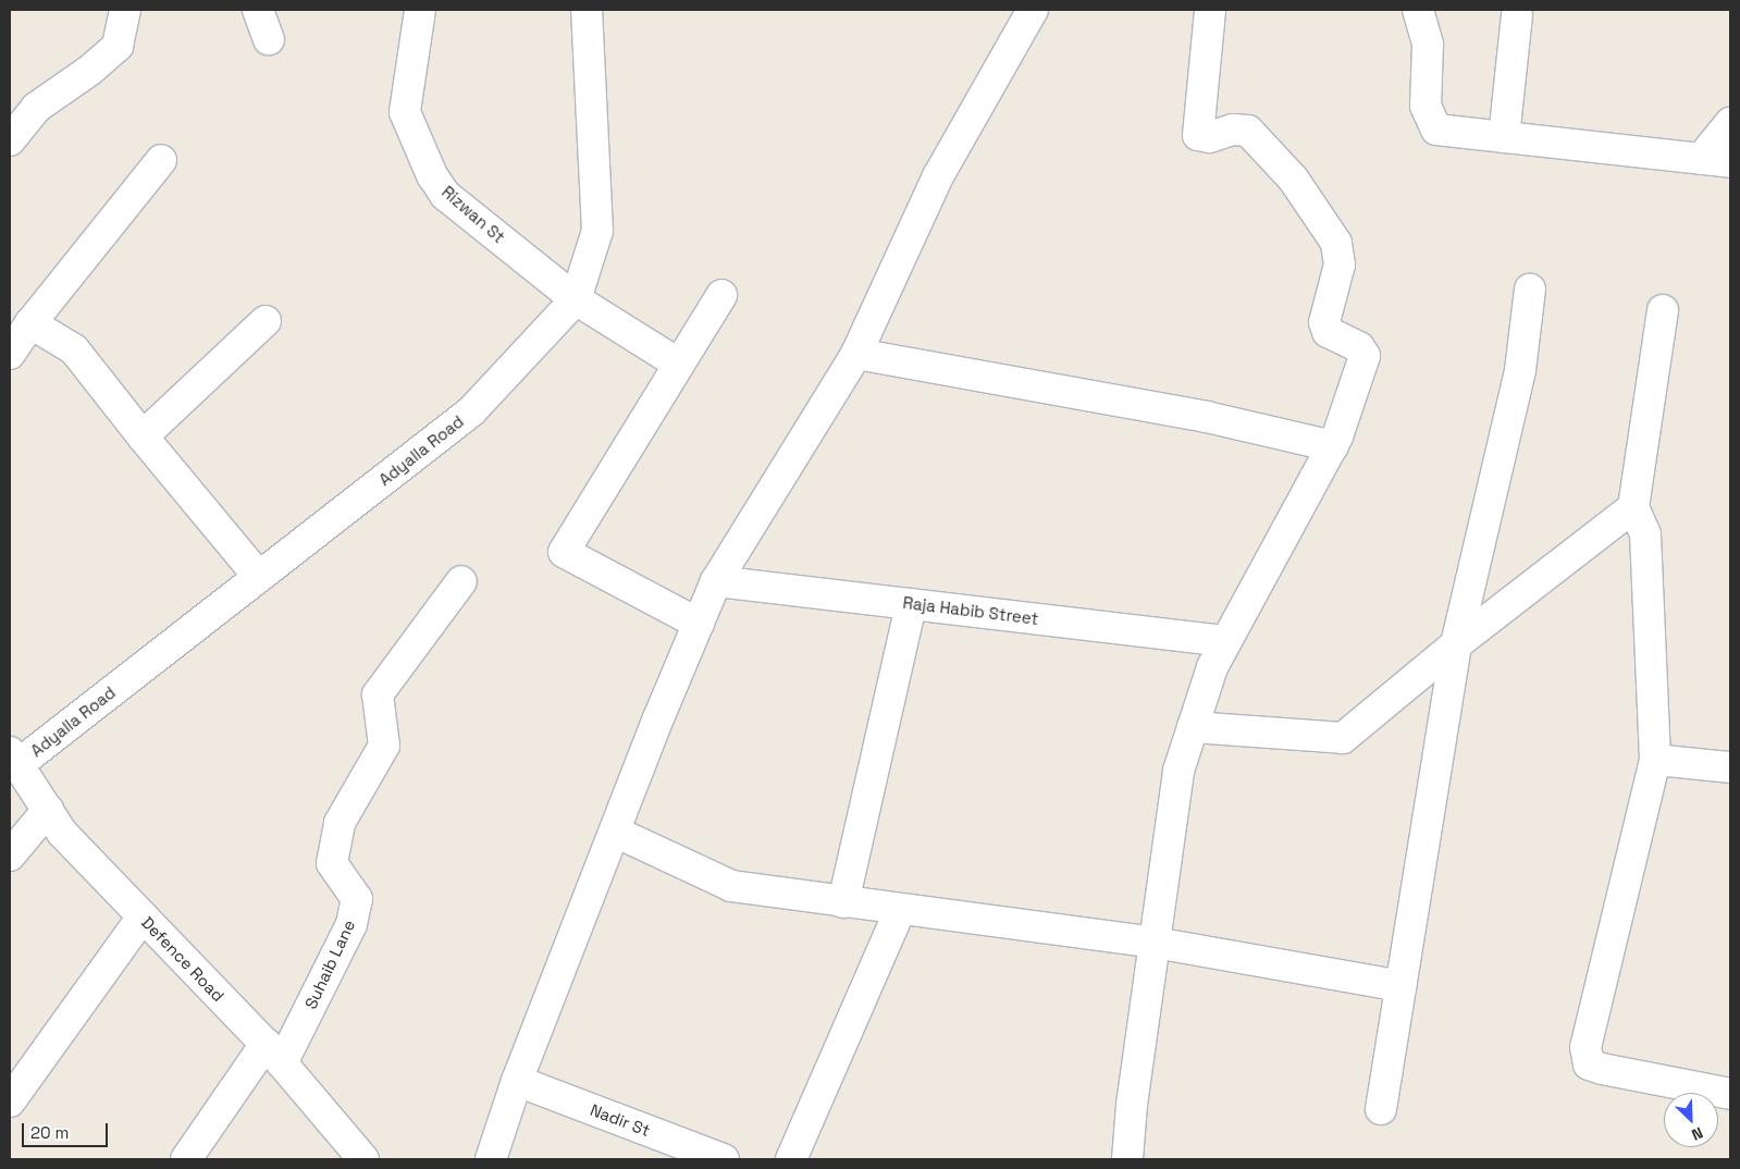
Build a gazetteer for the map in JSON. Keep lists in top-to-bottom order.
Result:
{
  "streets": {
    "street": [
      "Rizwan St",
      "Adyalla Road",
      "Raja Habib Street",
      "Defence Road",
      "Suhaib Lane",
      "Nadir St"
    ]
  },
  "crossings": [
    ["Rizwan St", "Adyalla Road"],
    ["Adyalla Road", "Defence Road"],
    ["Defence Road", "Suhaib Lane"]
  ],
  "scale_bar": "20 m",
  "north": "bottom right"
}
